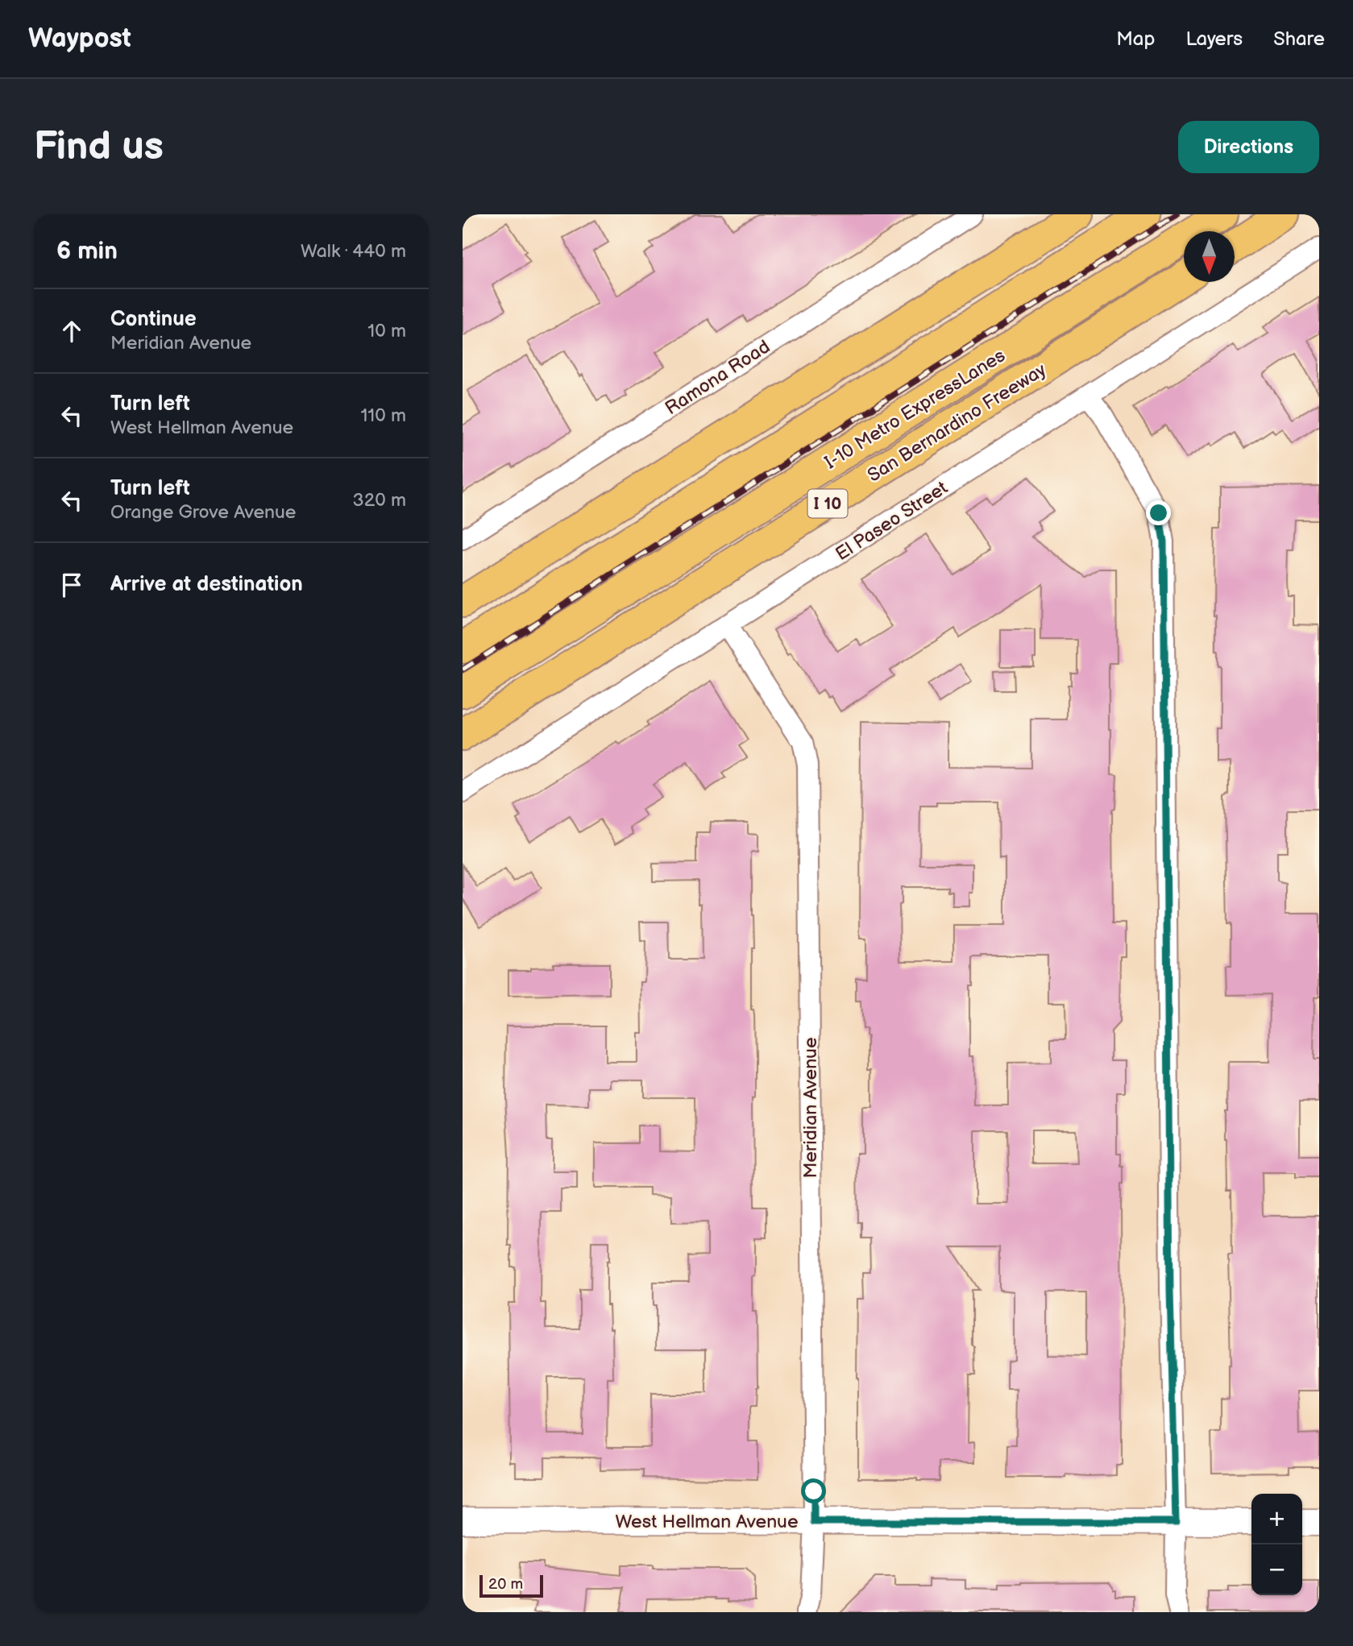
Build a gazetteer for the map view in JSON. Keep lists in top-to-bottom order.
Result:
{
  "streets": {
    "highway": ["I-10 Metro ExpressLanes", "San Bernardino Freeway", "I 10"],
    "street": [
      "Ramona Road",
      "El Paseo Street",
      "Meridian Avenue",
      "West Hellman Avenue"
    ]
  },
  "crossings": [
    ["El Paseo Street", "Meridian Avenue"],
    ["Meridian Avenue", "West Hellman Avenue"]
  ],
  "scale_bar": "20 m",
  "north": "bottom",
  "page": {
    "header": "Waypost",
    "nav": ["Map", "Layers", "Share"],
    "buttons": "Directions",
    "title": "Find us",
    "heading": ["6 min", "Walk · 440 m"],
    "list": [
      ["Continue", "Meridian Avenue", "10 m"],
      ["Turn left", "West Hellman Avenue", "110 m"],
      ["Turn left", "Orange Grove Avenue", "320 m"],
      "Arrive at destination"
    ],
    "map_buttons": ["+", "−"],
    "scale": "20 m"
  }
}
